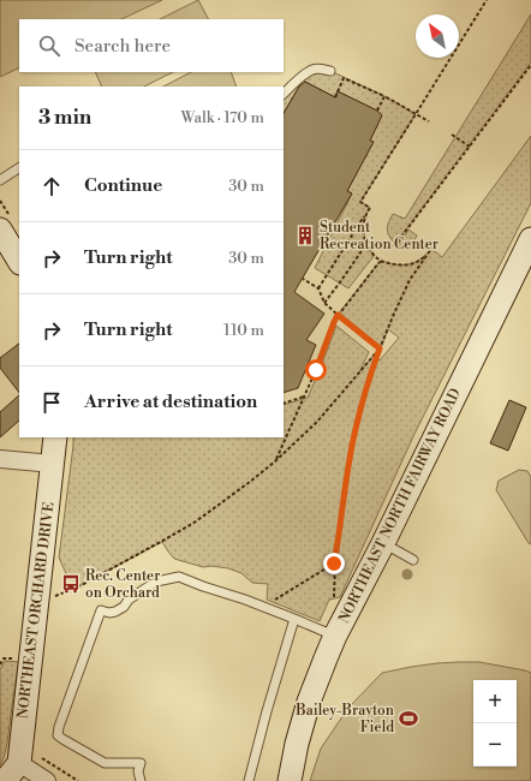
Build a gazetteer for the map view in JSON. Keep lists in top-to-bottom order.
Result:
{
  "streets": {
    "street": ["NORTHEAST NORTH FAIRWAY ROAD", "NORTHEAST ORCHARD DRIVE"]
  },
  "places": {
    "building": ["Student Recreation Center"],
    "bus stop": ["Rec. Center on Orchard"],
    "sports": ["Bailey-Brayton Field"]
  },
  "north": "top left",
  "page": {
    "search": "Search here",
    "heading": ["3 min", "Walk · 170 m"],
    "list": [
      ["Continue", "30 m"],
      ["Turn right", "30 m"],
      ["Turn right", "110 m"],
      "Arrive at destination"
    ],
    "map_buttons": ["+", "−"]
  }
}
